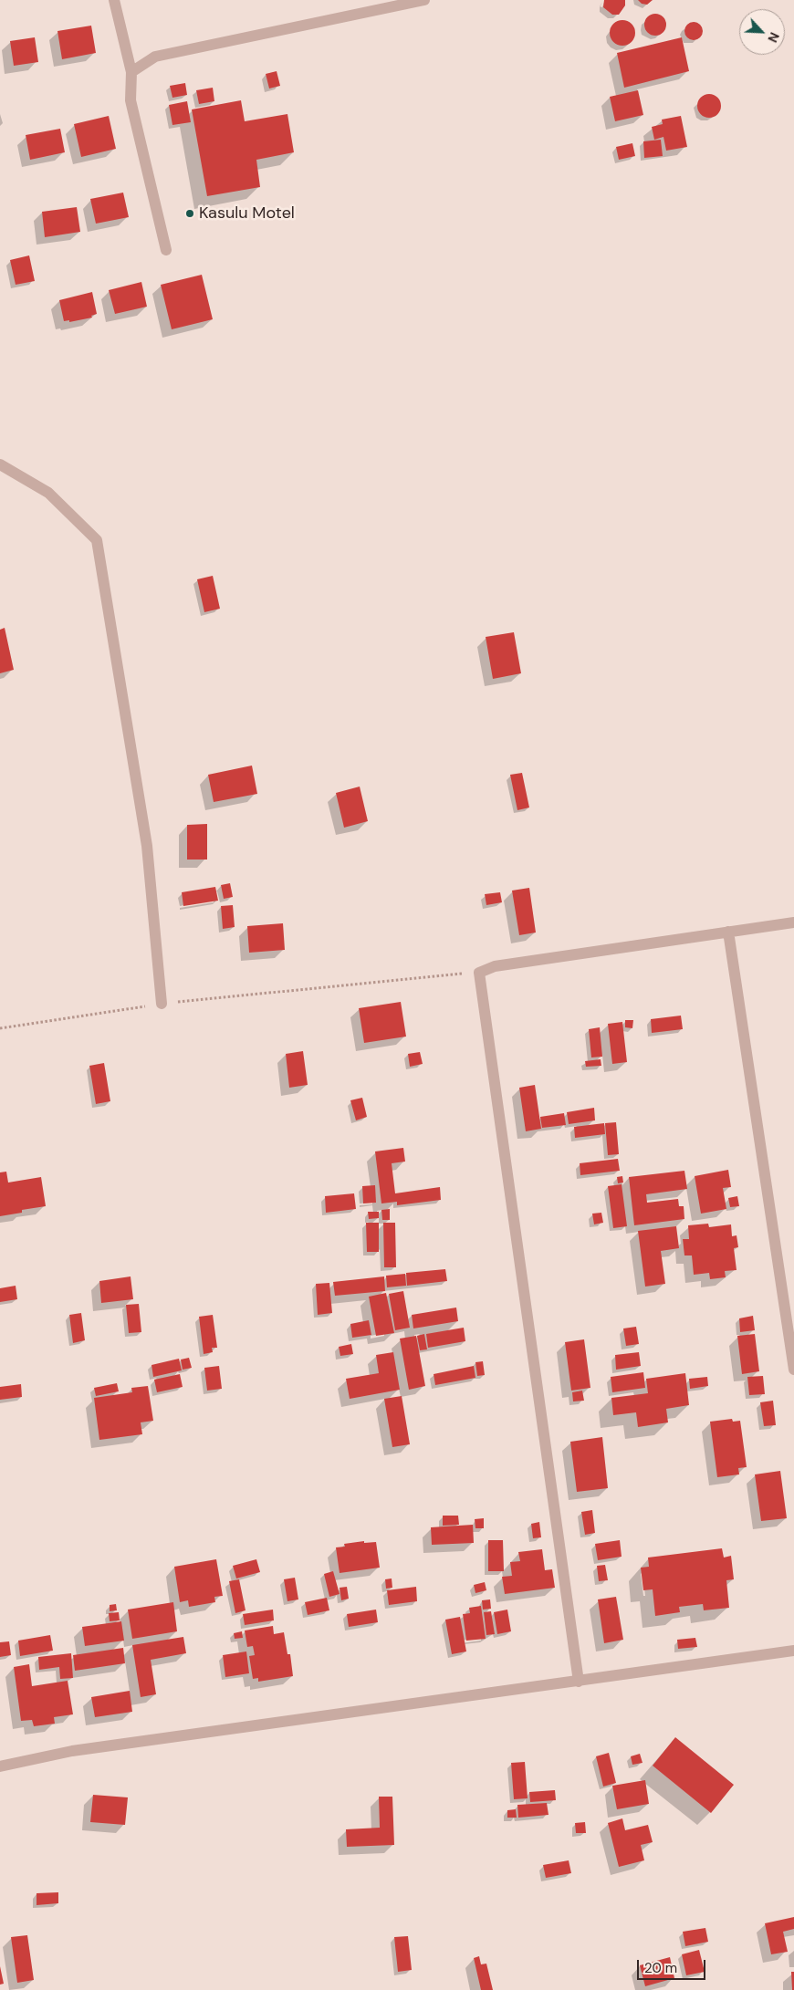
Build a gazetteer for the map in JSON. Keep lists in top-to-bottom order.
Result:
{
  "places": ["Kasulu Motel"],
  "scale_bar": "20 m",
  "north": "bottom right"
}
